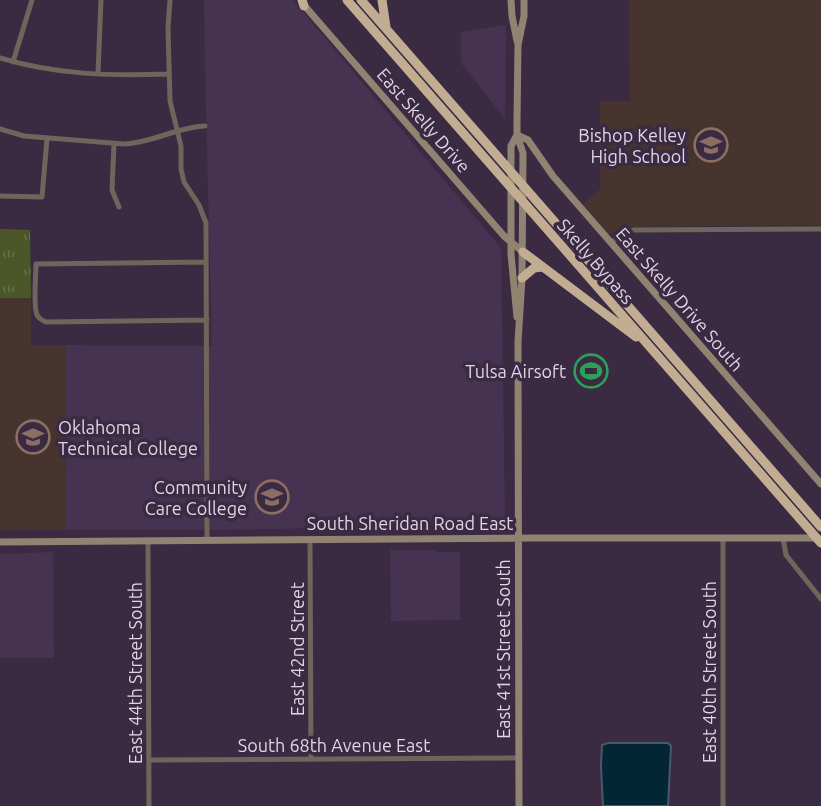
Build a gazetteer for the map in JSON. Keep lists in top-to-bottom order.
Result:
{
  "streets": {
    "highway": ["Skelly Bypass"],
    "main road": [
      "East Skelly Drive",
      "East Skelly Drive South",
      "South Sheridan Road East",
      "East 41st Street South"
    ],
    "street": [
      "East 42nd Street",
      "East 40th Street South",
      "East 44th Street South",
      "South 68th Avenue East"
    ]
  },
  "crossings": [
    ["East Skelly Drive", "East 41st Street South"],
    ["East Skelly Drive South", "East 41st Street South"],
    ["South Sheridan Road East", "East 42nd Street"],
    ["South Sheridan Road East", "East 41st Street South"],
    ["South Sheridan Road East", "East 40th Street South"],
    ["South Sheridan Road East", "East 44th Street South"],
    ["East 42nd Street", "South 68th Avenue East"],
    ["East 41st Street South", "South 68th Avenue East"],
    ["East 44th Street South", "South 68th Avenue East"]
  ],
  "places": {
    "school or university": ["Bishop Kelley High School", "Oklahoma Technical College", "Community Care College"],
    "sports": ["Tulsa Airsoft"]
  }
}
